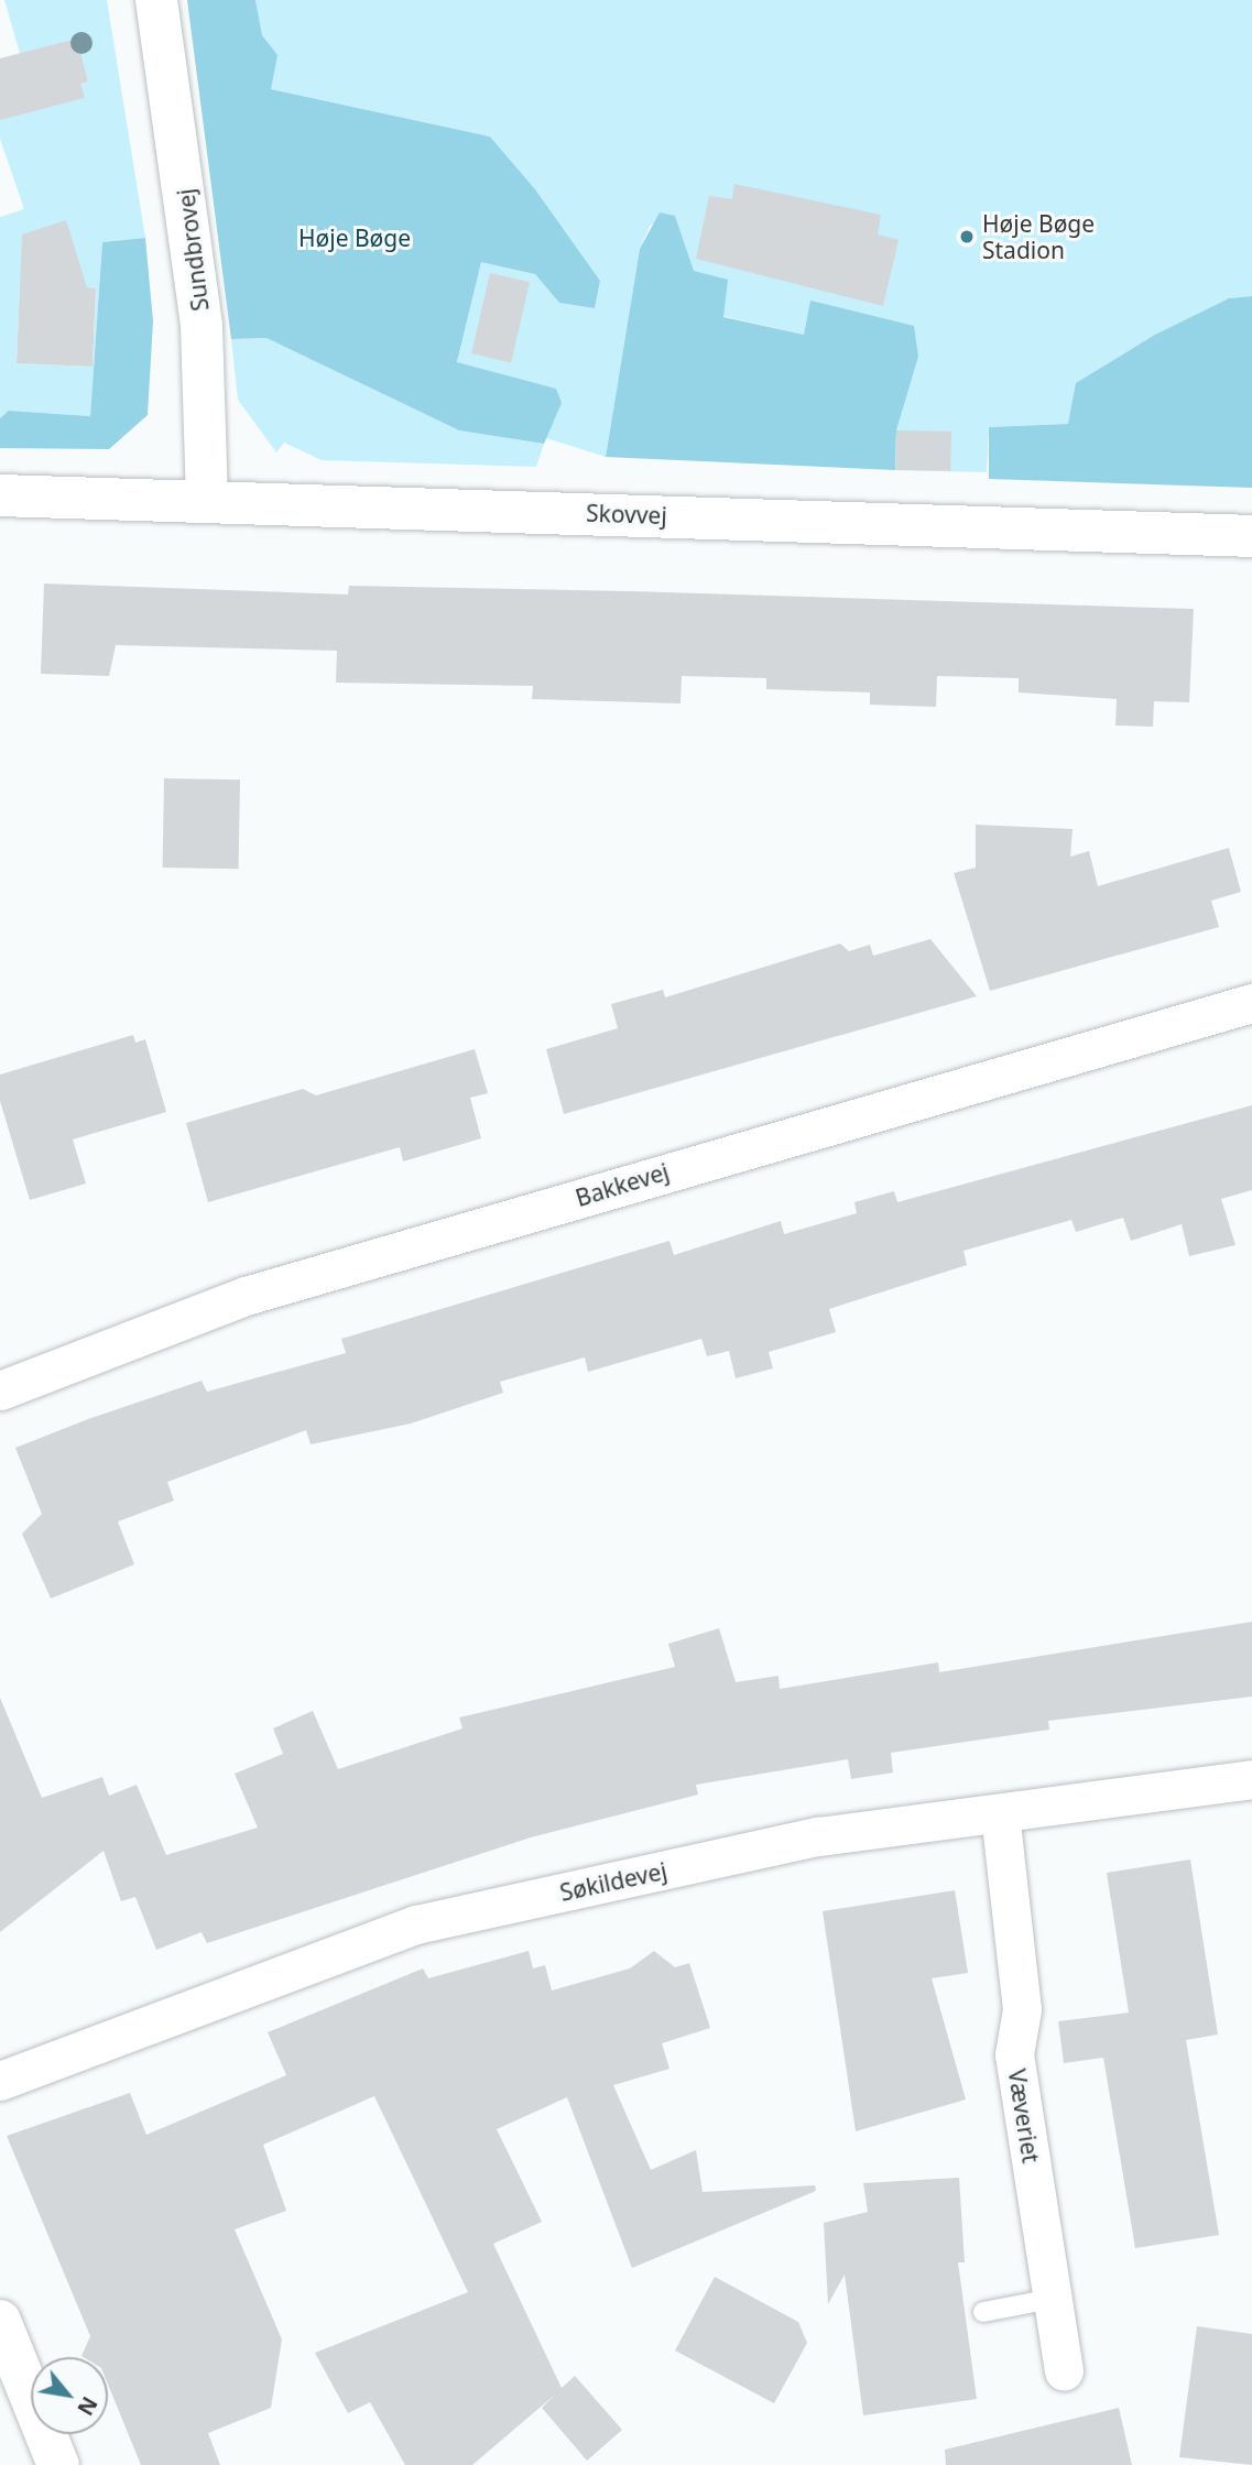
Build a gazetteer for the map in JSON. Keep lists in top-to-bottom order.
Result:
{
  "streets": {
    "street": [
      "Sundbrovej",
      "Skovvej",
      "Bakkevej",
      "Søkildevej",
      "Væveriet"
    ]
  },
  "crossings": [
    ["Sundbrovej", "Skovvej"],
    ["Søkildevej", "Væveriet"]
  ],
  "parks": ["Høje Bøge"],
  "places": ["Høje Bøge Stadion"],
  "north": "bottom right"
}
